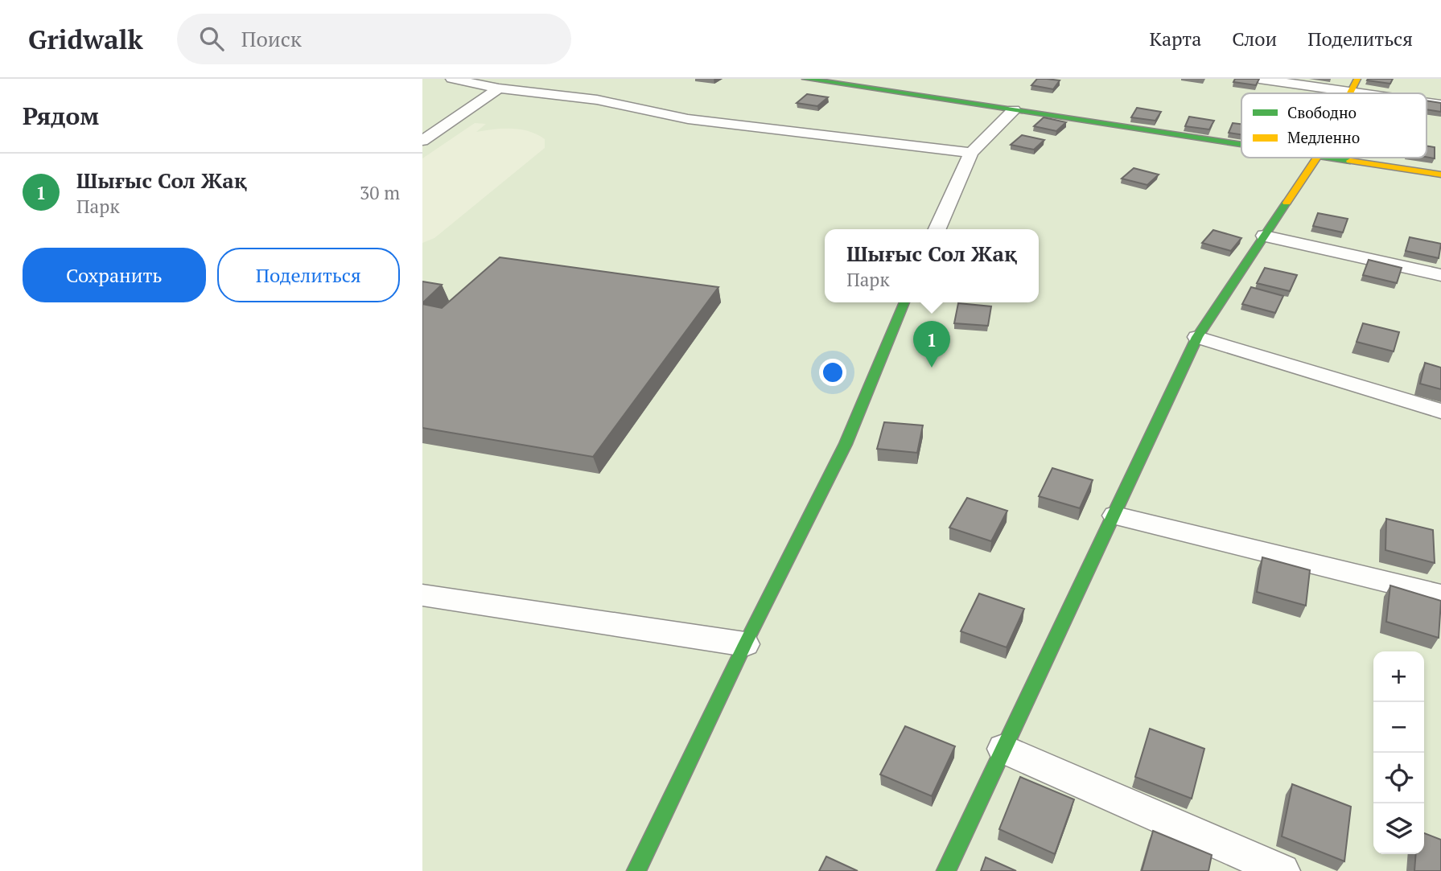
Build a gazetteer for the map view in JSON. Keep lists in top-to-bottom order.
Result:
{
  "legend": ["Свободно", "Медленно"],
  "page": {
    "header": "Gridwalk",
    "search": "Поиск",
    "nav": ["Карта", "Слои", "Поделиться"],
    "heading": "Рядом",
    "list": [
      {
        "mark": "1",
        "name": "Шығыс Сол Жақ",
        "note": "Парк",
        "value": "30 m"
      }
    ],
    "popup": ["Шығыс Сол Жақ", "Парк"],
    "buttons": ["Сохранить", "Поделиться"],
    "pins": "1",
    "map_buttons": ["+", "−"]
  }
}
